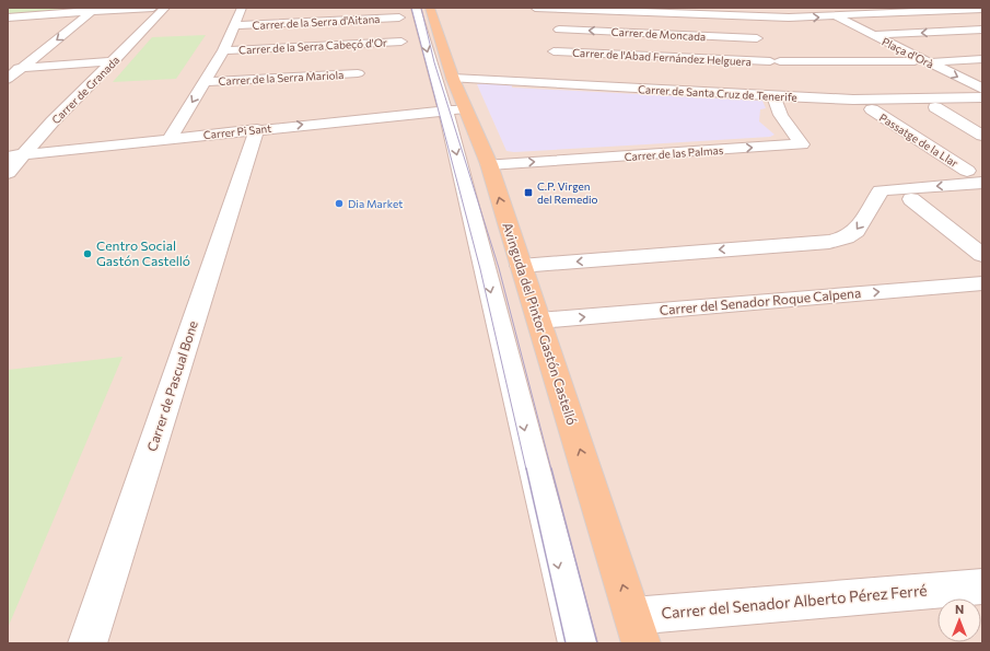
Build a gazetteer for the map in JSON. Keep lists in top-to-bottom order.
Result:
{
  "streets": {
    "main road": ["Avinguda del Pintor Gastón Castelló"],
    "street": [
      "Carrer de la Serra d'Aitana",
      "Carrer de Moncada",
      "Carrer de la Serra Cabeçó d'Or",
      "Plaça d'Orà",
      "Carrer de l'Abad Fernández Helguera",
      "Carrer de la Serra Mariola",
      "Carrer de Granada",
      "Carrer de Santa Cruz de Tenerife",
      "Carrer Pi Sant",
      "Passatge de la Llar",
      "Carrer de las Palmas",
      "Carrer del Senador Roque Calpena",
      "Carrer de Pascual Bone",
      "Carrer del Senador Alberto Pérez Ferré"
    ]
  },
  "crossings": [
    ["Carrer de Moncada", "Carrer de l'Abad Fernández Helguera"],
    ["Plaça d'Orà", "Carrer de l'Abad Fernández Helguera"],
    ["Carrer de Granada", "Carrer Pi Sant"],
    ["Carrer de Santa Cruz de Tenerife", "Carrer de las Palmas"],
    ["Carrer de Santa Cruz de Tenerife", "Avinguda del Pintor Gastón Castelló"],
    ["Carrer Pi Sant", "Avinguda del Pintor Gastón Castelló"],
    ["Carrer Pi Sant", "Carrer de Pascual Bone"],
    ["Carrer de las Palmas", "Avinguda del Pintor Gastón Castelló"],
    ["Carrer del Senador Roque Calpena", "Avinguda del Pintor Gastón Castelló"],
    ["Avinguda del Pintor Gastón Castelló", "Carrer del Senador Alberto Pérez Ferré"]
  ],
  "one_way": ["Carrer Pi Sant"],
  "places": {
    "transit": ["C.P. Virgen del Remedio"],
    "other": ["Dia Market", "Centro Social Gastón Castelló"]
  },
  "north": "top"
}
